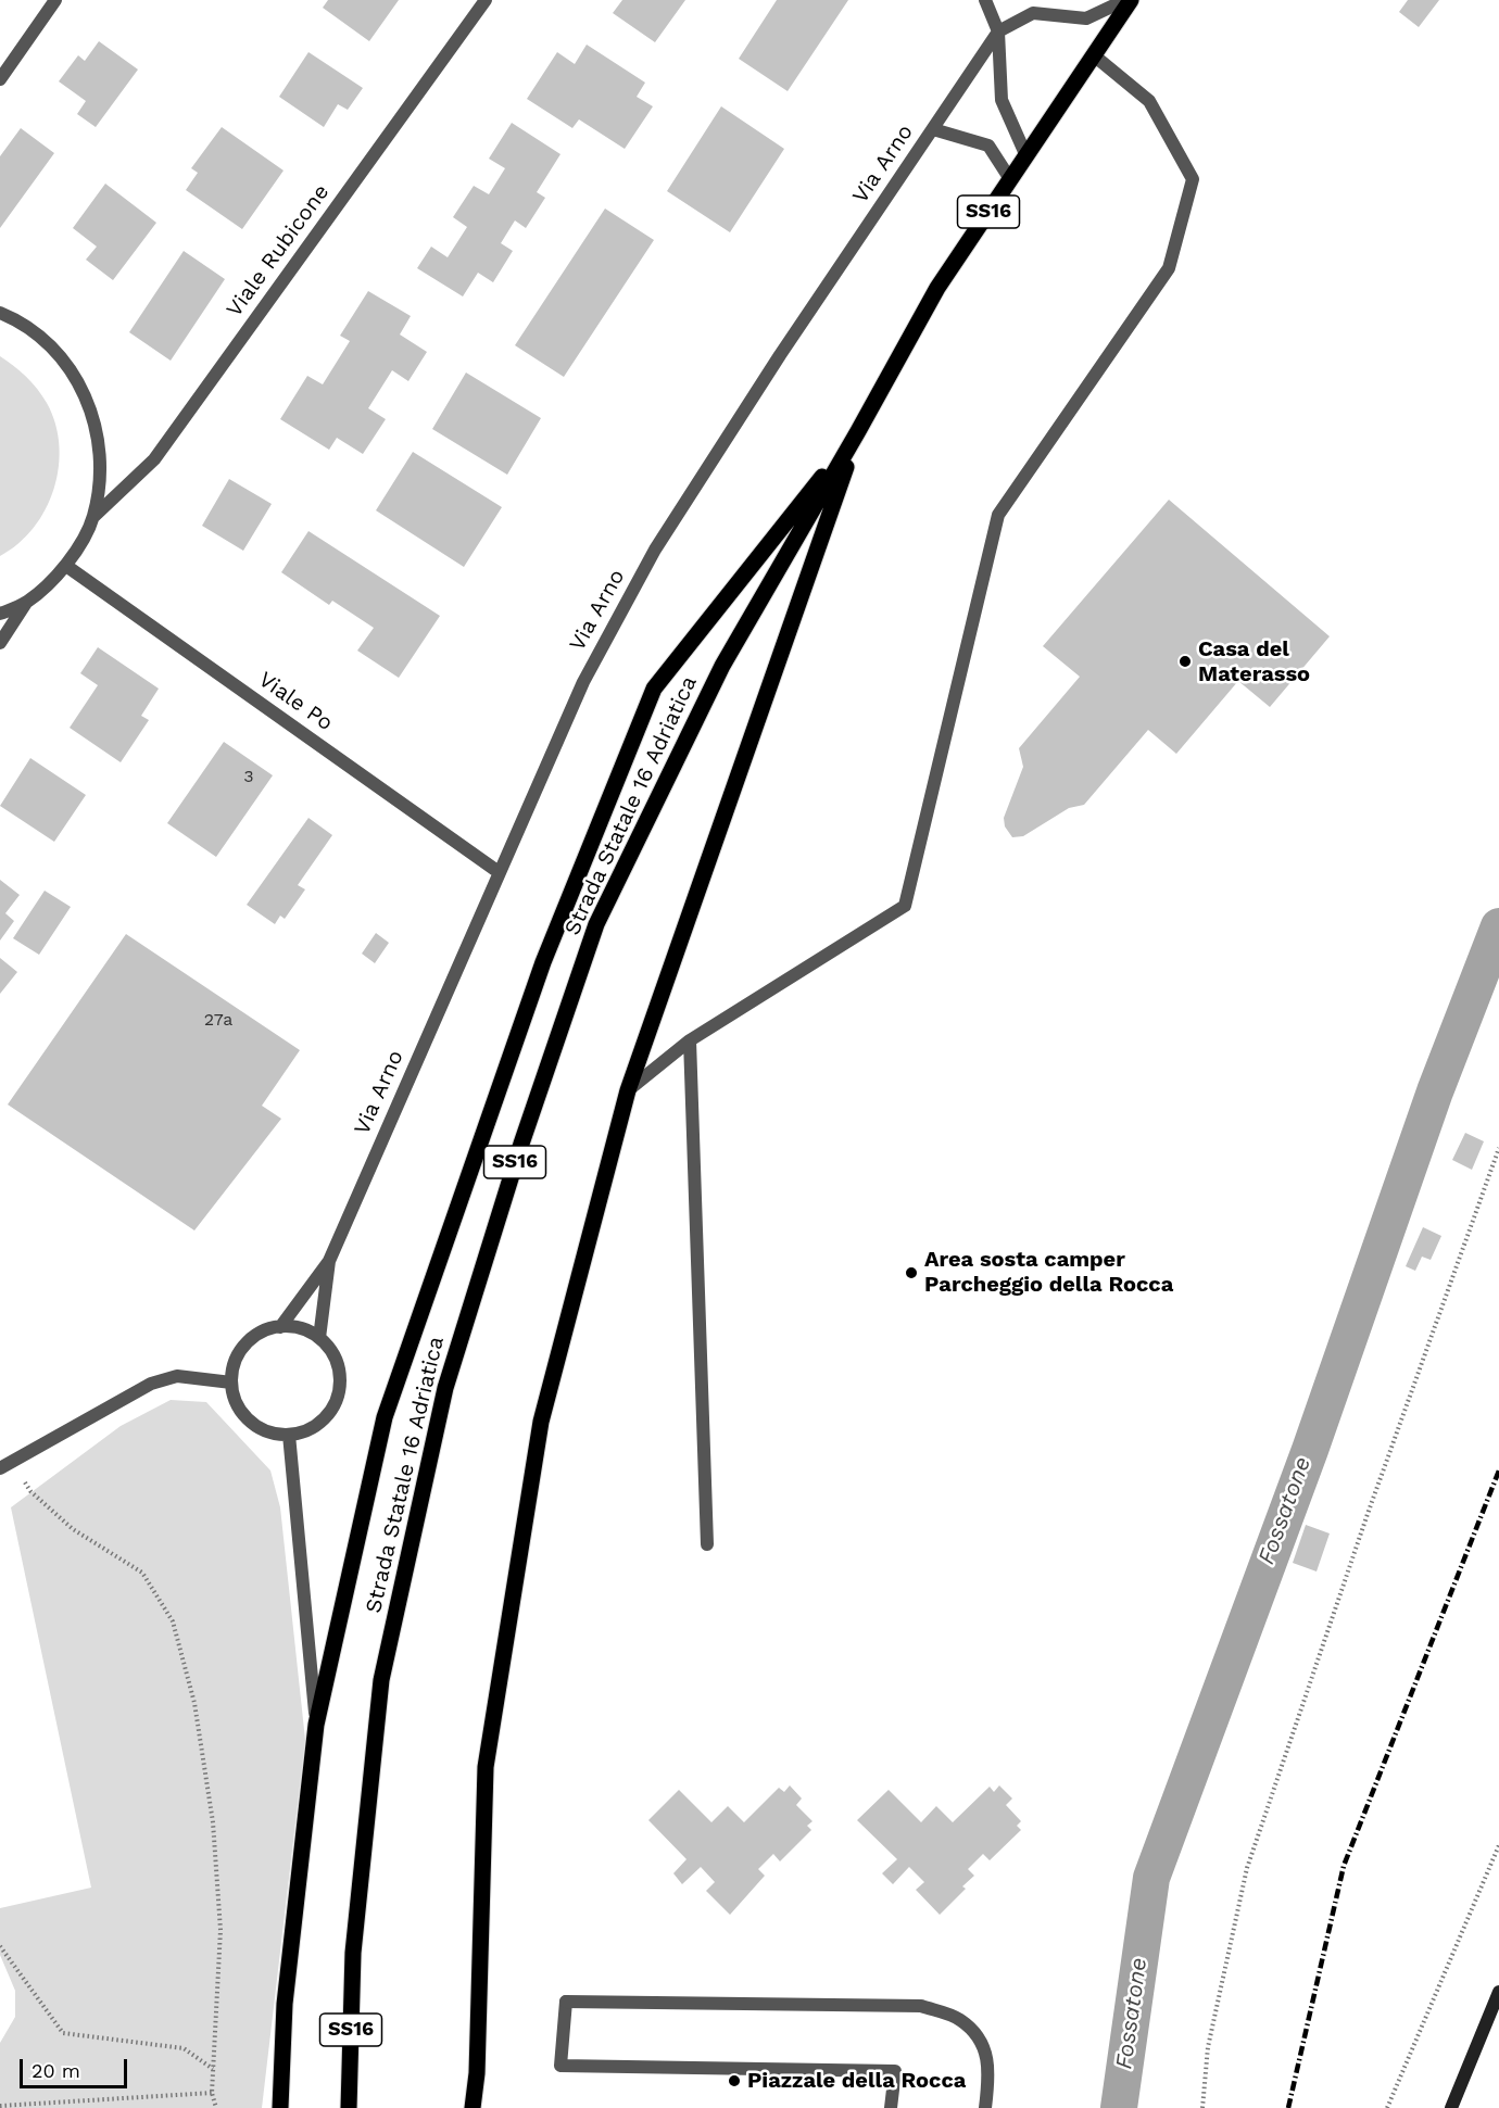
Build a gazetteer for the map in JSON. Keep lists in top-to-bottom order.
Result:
{
  "streets": {
    "main road": ["SS16", "Strada Statale 16 Adriatica"],
    "street": ["Via Arno", "Viale Rubicone", "Viale Po"]
  },
  "crossings": [
    ["Via Arno", "Viale Po"]
  ],
  "water": ["Fossatone"],
  "places": ["Casa del Materasso", "Area sosta camper Parcheggio della Rocca", "Piazzale della Rocca"],
  "house_numbers": ["3", "27a"],
  "scale_bar": "20 m"
}
